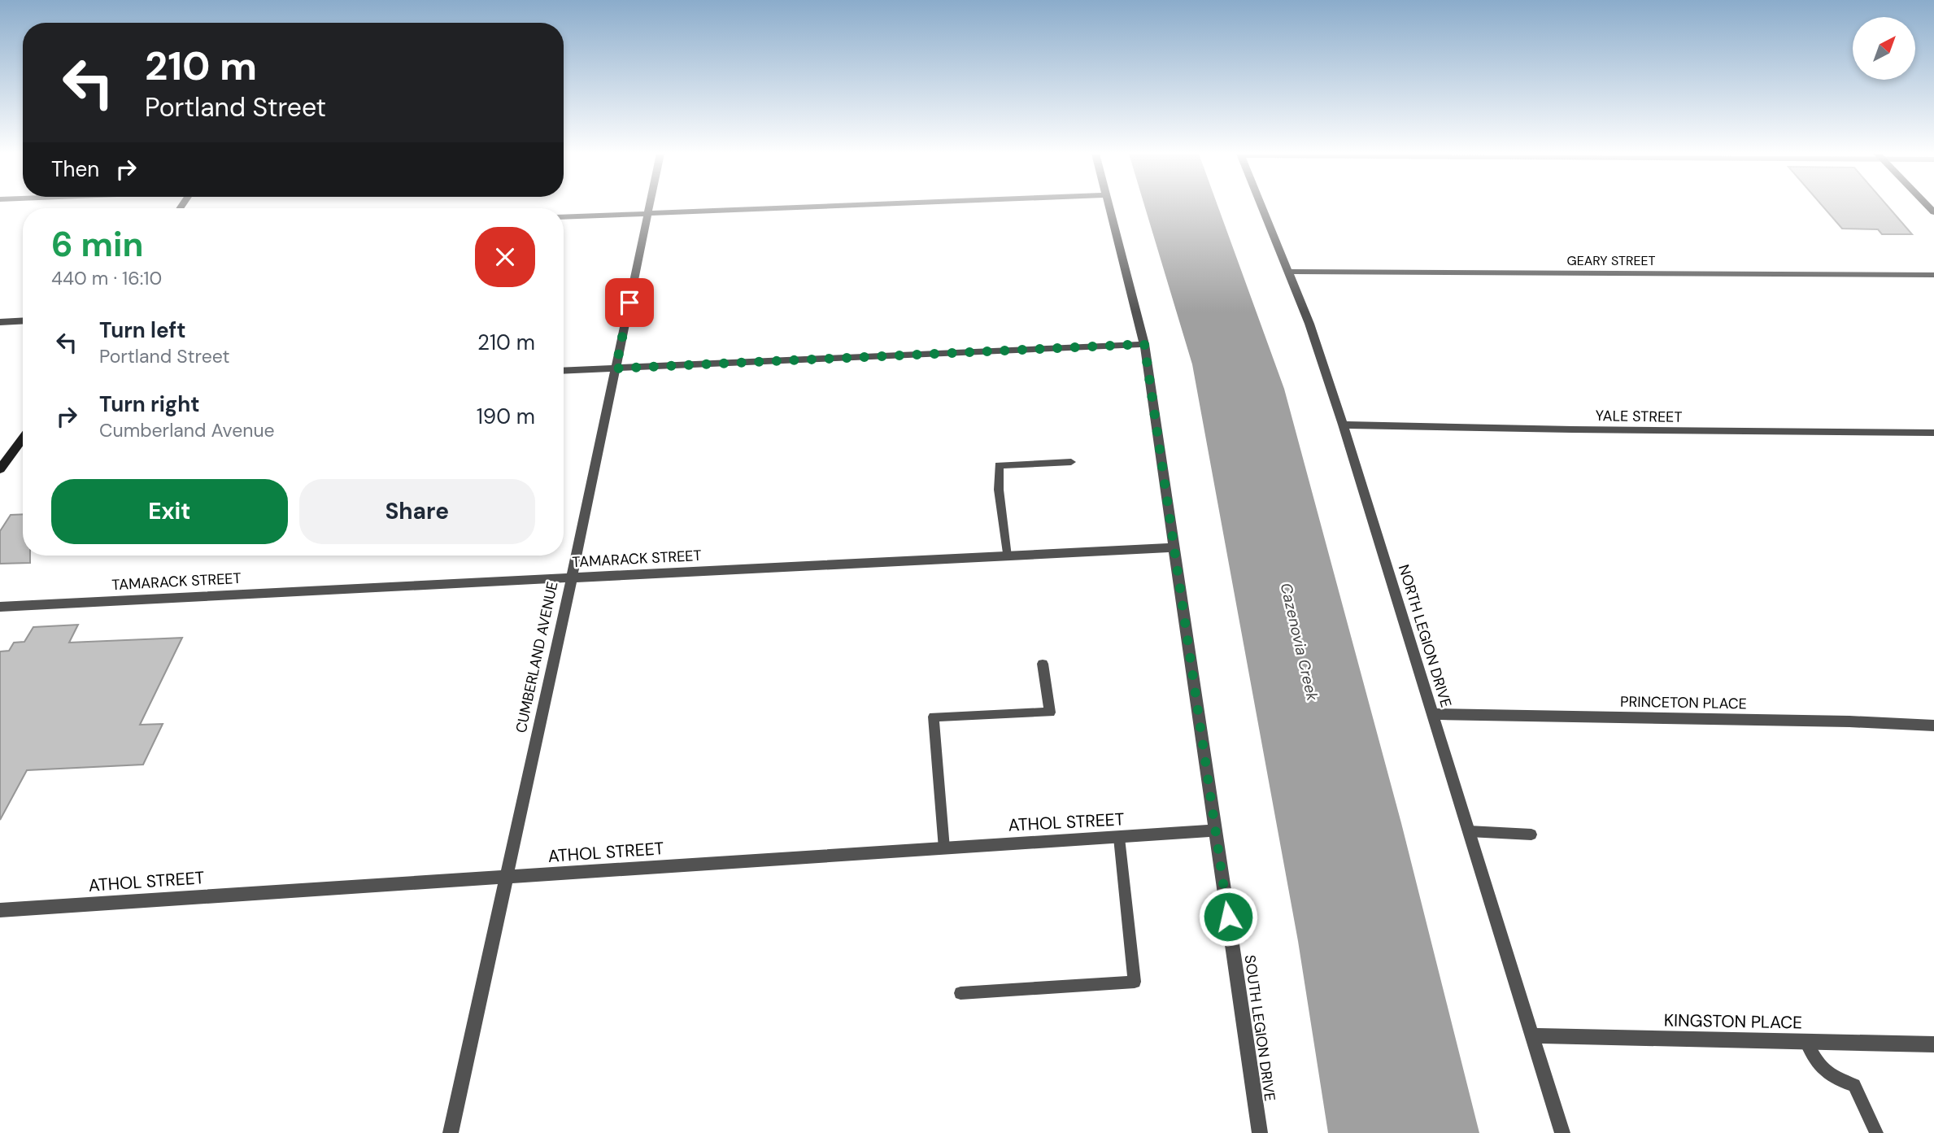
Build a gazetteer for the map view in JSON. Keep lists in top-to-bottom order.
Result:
{
  "streets": {
    "street": [
      "GEARY STREET",
      "YALE STREET",
      "TAMARACK STREET",
      "NORTH LEGION DRIVE",
      "CUMBERLAND AVENUE",
      "PRINCETON PLACE",
      "ATHOL STREET",
      "KINGSTON PLACE",
      "SOUTH LEGION DRIVE"
    ]
  },
  "crossings": [
    ["GEARY STREET", "NORTH LEGION DRIVE"],
    ["YALE STREET", "NORTH LEGION DRIVE"],
    ["TAMARACK STREET", "CUMBERLAND AVENUE"],
    ["TAMARACK STREET", "SOUTH LEGION DRIVE"],
    ["NORTH LEGION DRIVE", "PRINCETON PLACE"],
    ["NORTH LEGION DRIVE", "KINGSTON PLACE"],
    ["CUMBERLAND AVENUE", "ATHOL STREET"],
    ["ATHOL STREET", "SOUTH LEGION DRIVE"]
  ],
  "water": ["Cazenovia Creek"],
  "north": "top right",
  "page": {
    "turn": ["210 m", "Portland Street"],
    "then": "Then",
    "heading": ["6 min", "440 m · 16:10"],
    "list": [
      {
        "name": "Turn left",
        "note": "Portland Street",
        "value": "210 m"
      },
      {
        "name": "Turn right",
        "note": "Cumberland Avenue",
        "value": "190 m"
      }
    ],
    "buttons": ["Exit", "Share"]
  }
}
